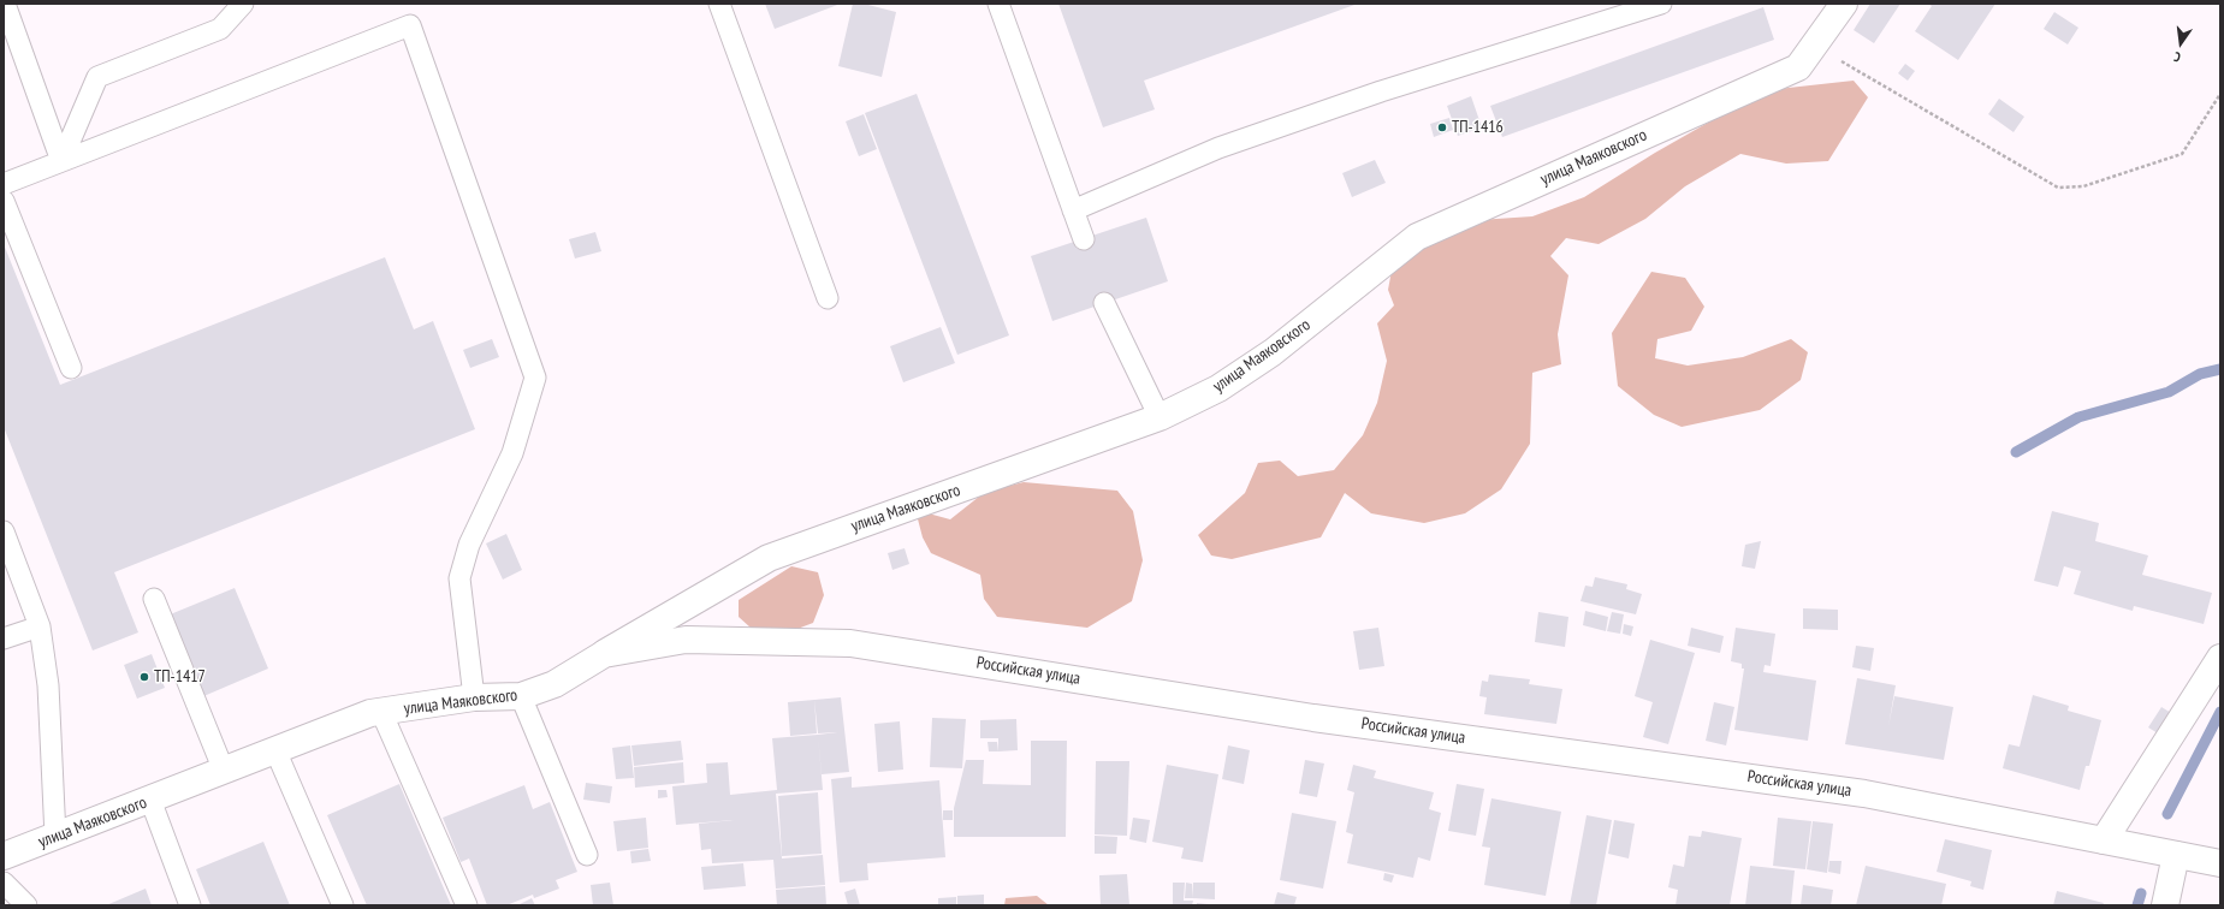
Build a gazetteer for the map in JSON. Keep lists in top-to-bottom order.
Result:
{
  "streets": {
    "street": ["улица Маяковского", "Российская улица"]
  },
  "crossings": [
    ["улица Маяковского", "Российская улица"]
  ],
  "places": ["ТП-1416", "ТП-1417"],
  "north": "bottom"
}
